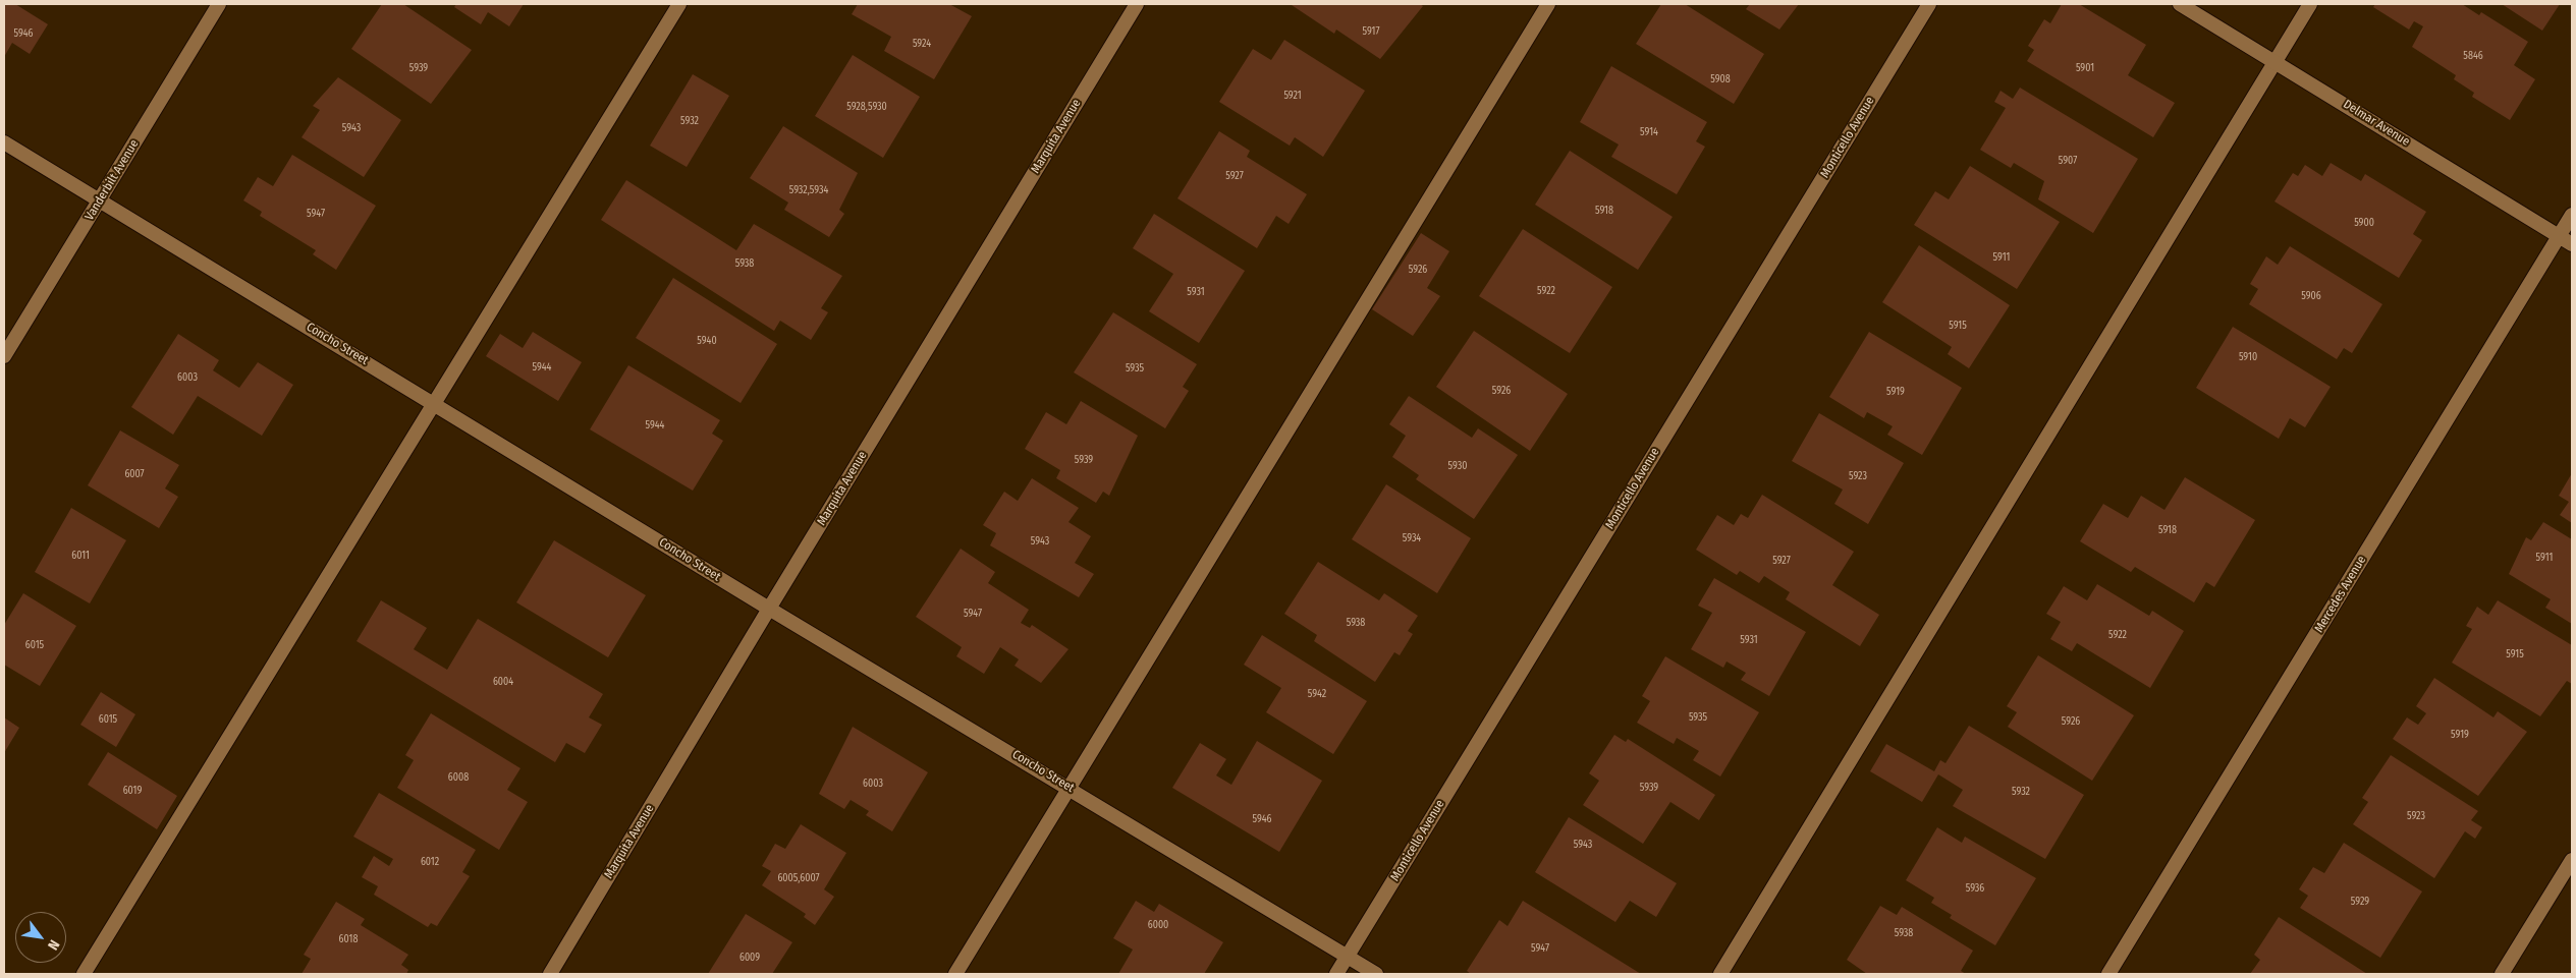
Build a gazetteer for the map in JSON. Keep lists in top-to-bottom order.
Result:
{
  "streets": {
    "street": [
      "Delmar Avenue",
      "Marquita Avenue",
      "Monticello Avenue",
      "Vanderbilt Avenue",
      "Concho Street",
      "Mercedes Avenue"
    ]
  },
  "crossings": [
    ["Delmar Avenue", "Mercedes Avenue"],
    ["Marquita Avenue", "Concho Street"],
    ["Monticello Avenue", "Concho Street"],
    ["Vanderbilt Avenue", "Concho Street"]
  ],
  "house_numbers": [
    "5917",
    "5946",
    "5924",
    "5846",
    "5939",
    "5901",
    "5908",
    "5921",
    "5928,5930",
    "5932",
    "5943",
    "5914",
    "5907",
    "5927",
    "5932,5934",
    "5918",
    "5947",
    "5900",
    "5911",
    "5938",
    "5926",
    "5922",
    "5931",
    "5906",
    "5915",
    "5940",
    "5910",
    "5944",
    "5935",
    "6003",
    "5926",
    "5919",
    "5944",
    "5939",
    "5930",
    "6007",
    "5923",
    "5918",
    "5934",
    "5943",
    "6011",
    "5911",
    "5927",
    "5947",
    "5938",
    "5922",
    "5931",
    "6015",
    "5915",
    "6004",
    "5942",
    "5935",
    "6015",
    "5926",
    "5919",
    "6008",
    "6003",
    "5939",
    "6019",
    "5932",
    "5923",
    "5946",
    "5943",
    "6012",
    "6005,6007",
    "5936",
    "5929",
    "6000",
    "5938",
    "6018",
    "5947",
    "6009"
  ],
  "north": "bottom right"
}
